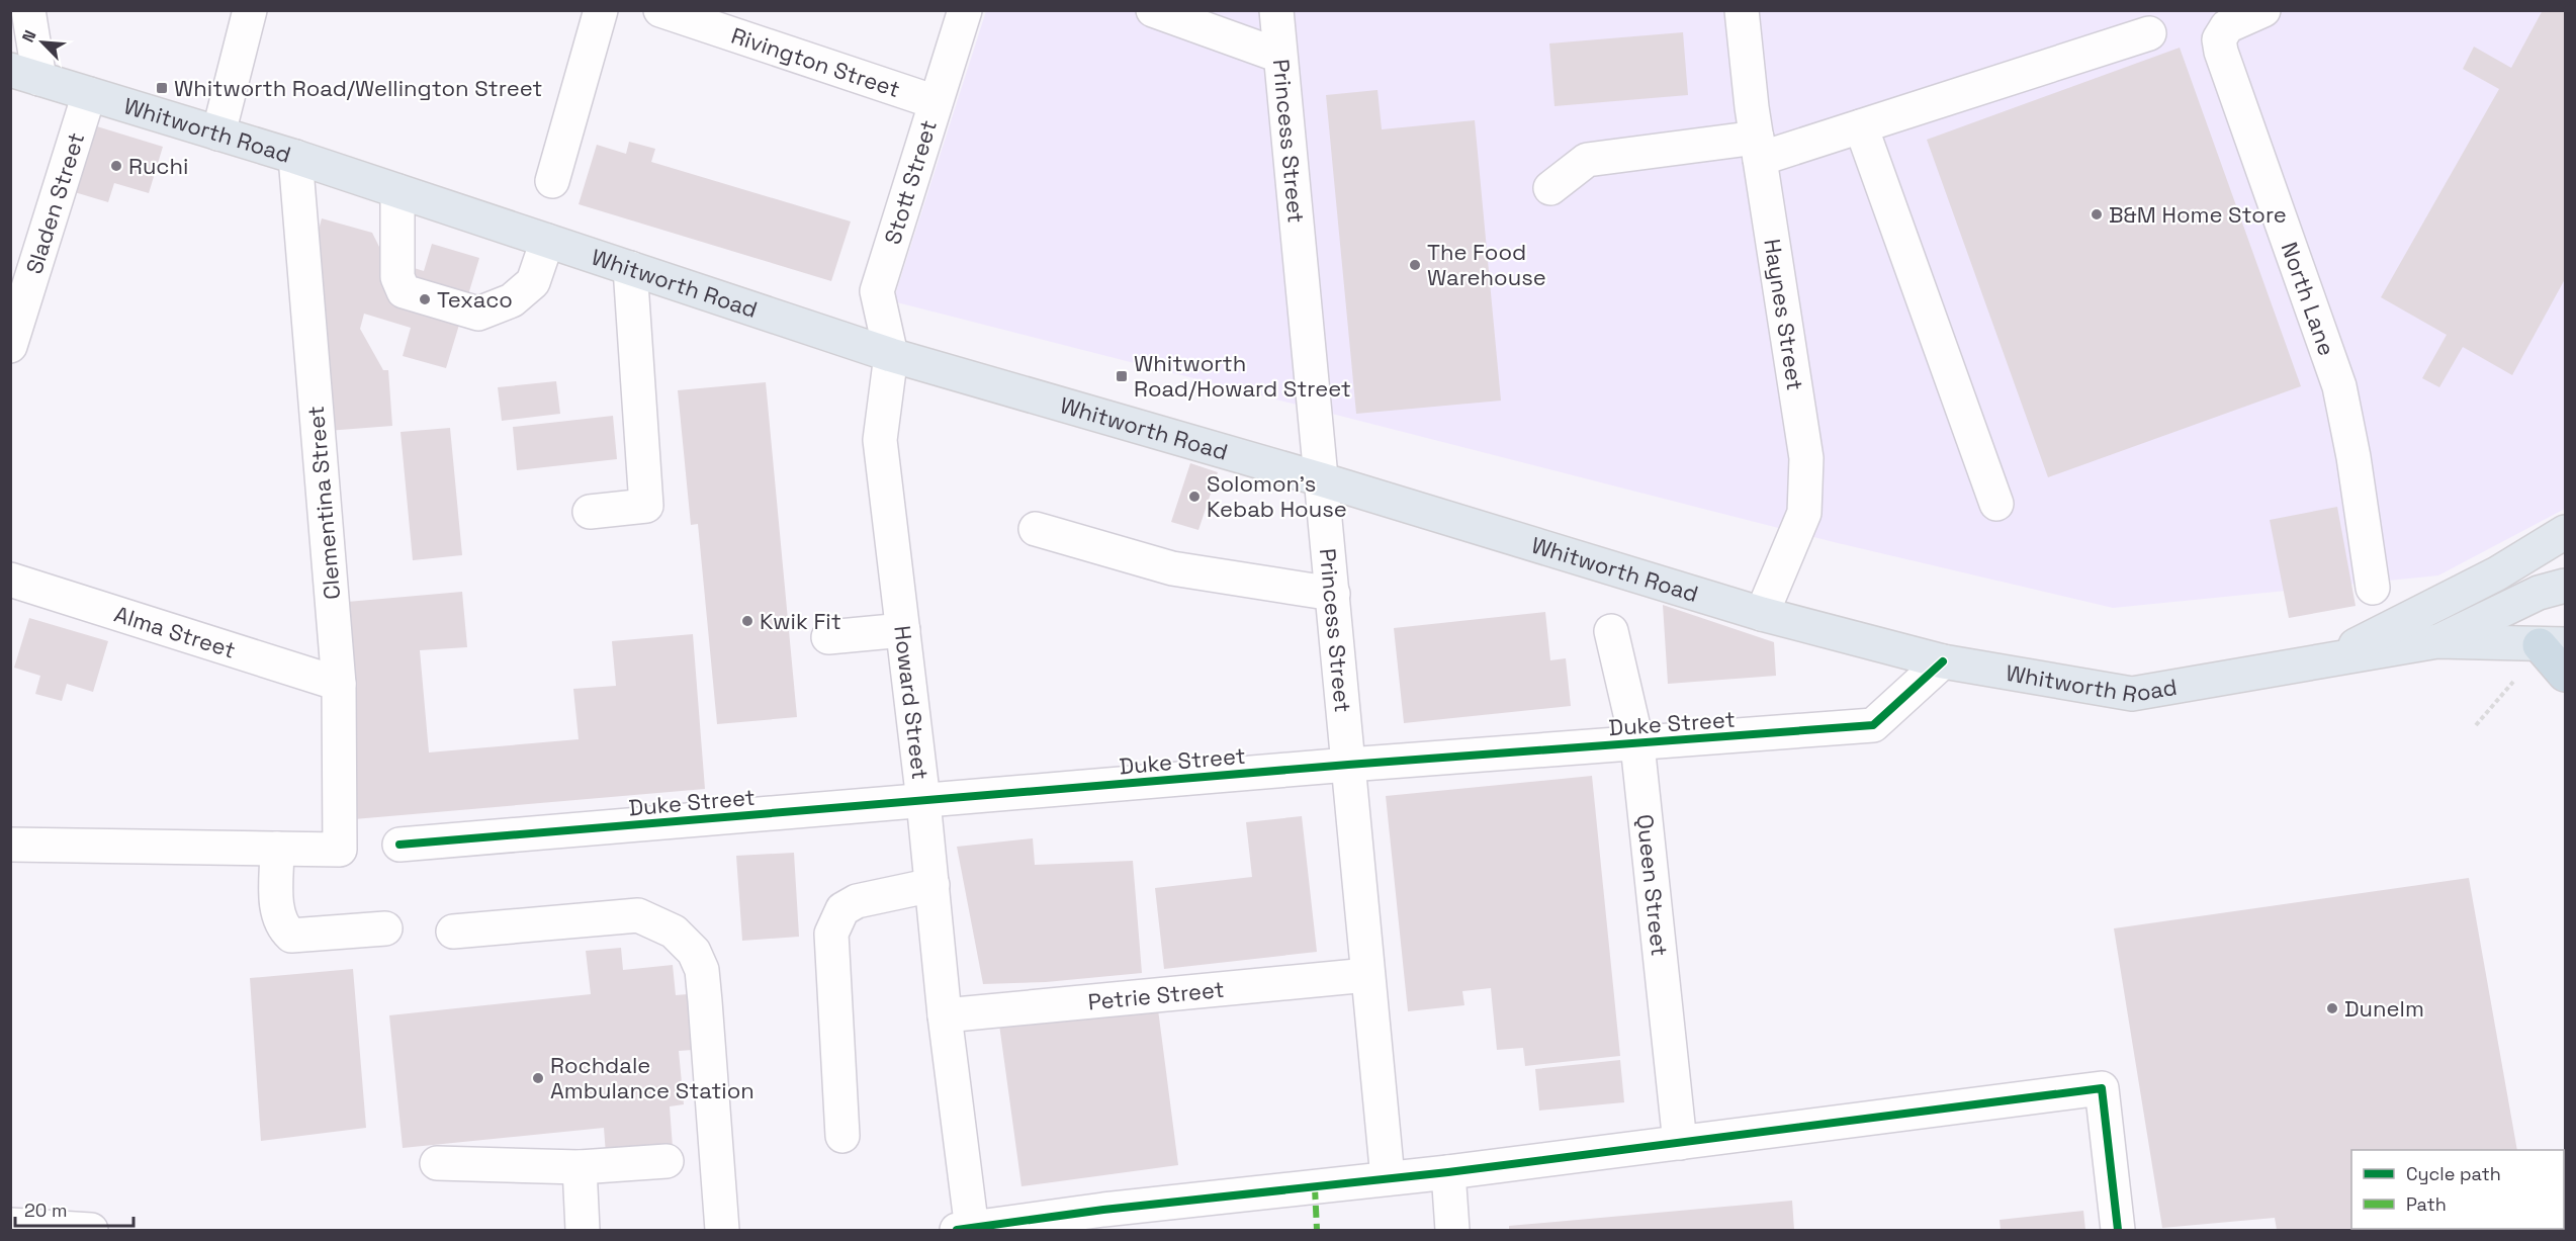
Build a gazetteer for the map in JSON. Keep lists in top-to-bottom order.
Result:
{
  "streets": {
    "main road": ["Whitworth Road"],
    "street": [
      "Rivington Street",
      "Princess Street",
      "Stott Street",
      "Sladen Street",
      "North Lane",
      "Haynes Street",
      "Clementina Street",
      "Alma Street",
      "Howard Street",
      "Duke Street",
      "Queen Street",
      "Petrie Street"
    ]
  },
  "crossings": [
    ["Rivington Street", "Stott Street"],
    ["Whitworth Road", "Princess Street"],
    ["Whitworth Road", "Stott Street"],
    ["Whitworth Road", "Sladen Street"],
    ["Whitworth Road", "Haynes Street"],
    ["Whitworth Road", "Clementina Street"],
    ["Whitworth Road", "Howard Street"],
    ["Whitworth Road", "Duke Street"],
    ["Princess Street", "Duke Street"],
    ["Princess Street", "Petrie Street"],
    ["Stott Street", "Howard Street"],
    ["Clementina Street", "Alma Street"],
    ["Howard Street", "Duke Street"],
    ["Howard Street", "Petrie Street"],
    ["Duke Street", "Queen Street"]
  ],
  "places": {
    "transit": ["Whitworth Road/Wellington Street", "Whitworth Road/Howard Street"],
    "other": [
      "Ruchi",
      "B&M Home Store",
      "The Food Warehouse",
      "Texaco",
      "Solomon's Kebab House",
      "Kwik Fit",
      "Dunelm",
      "Rochdale Ambulance Station"
    ]
  },
  "legend": ["Cycle path", "Path"],
  "scale_bar": "20 m",
  "north": "top left"
}
